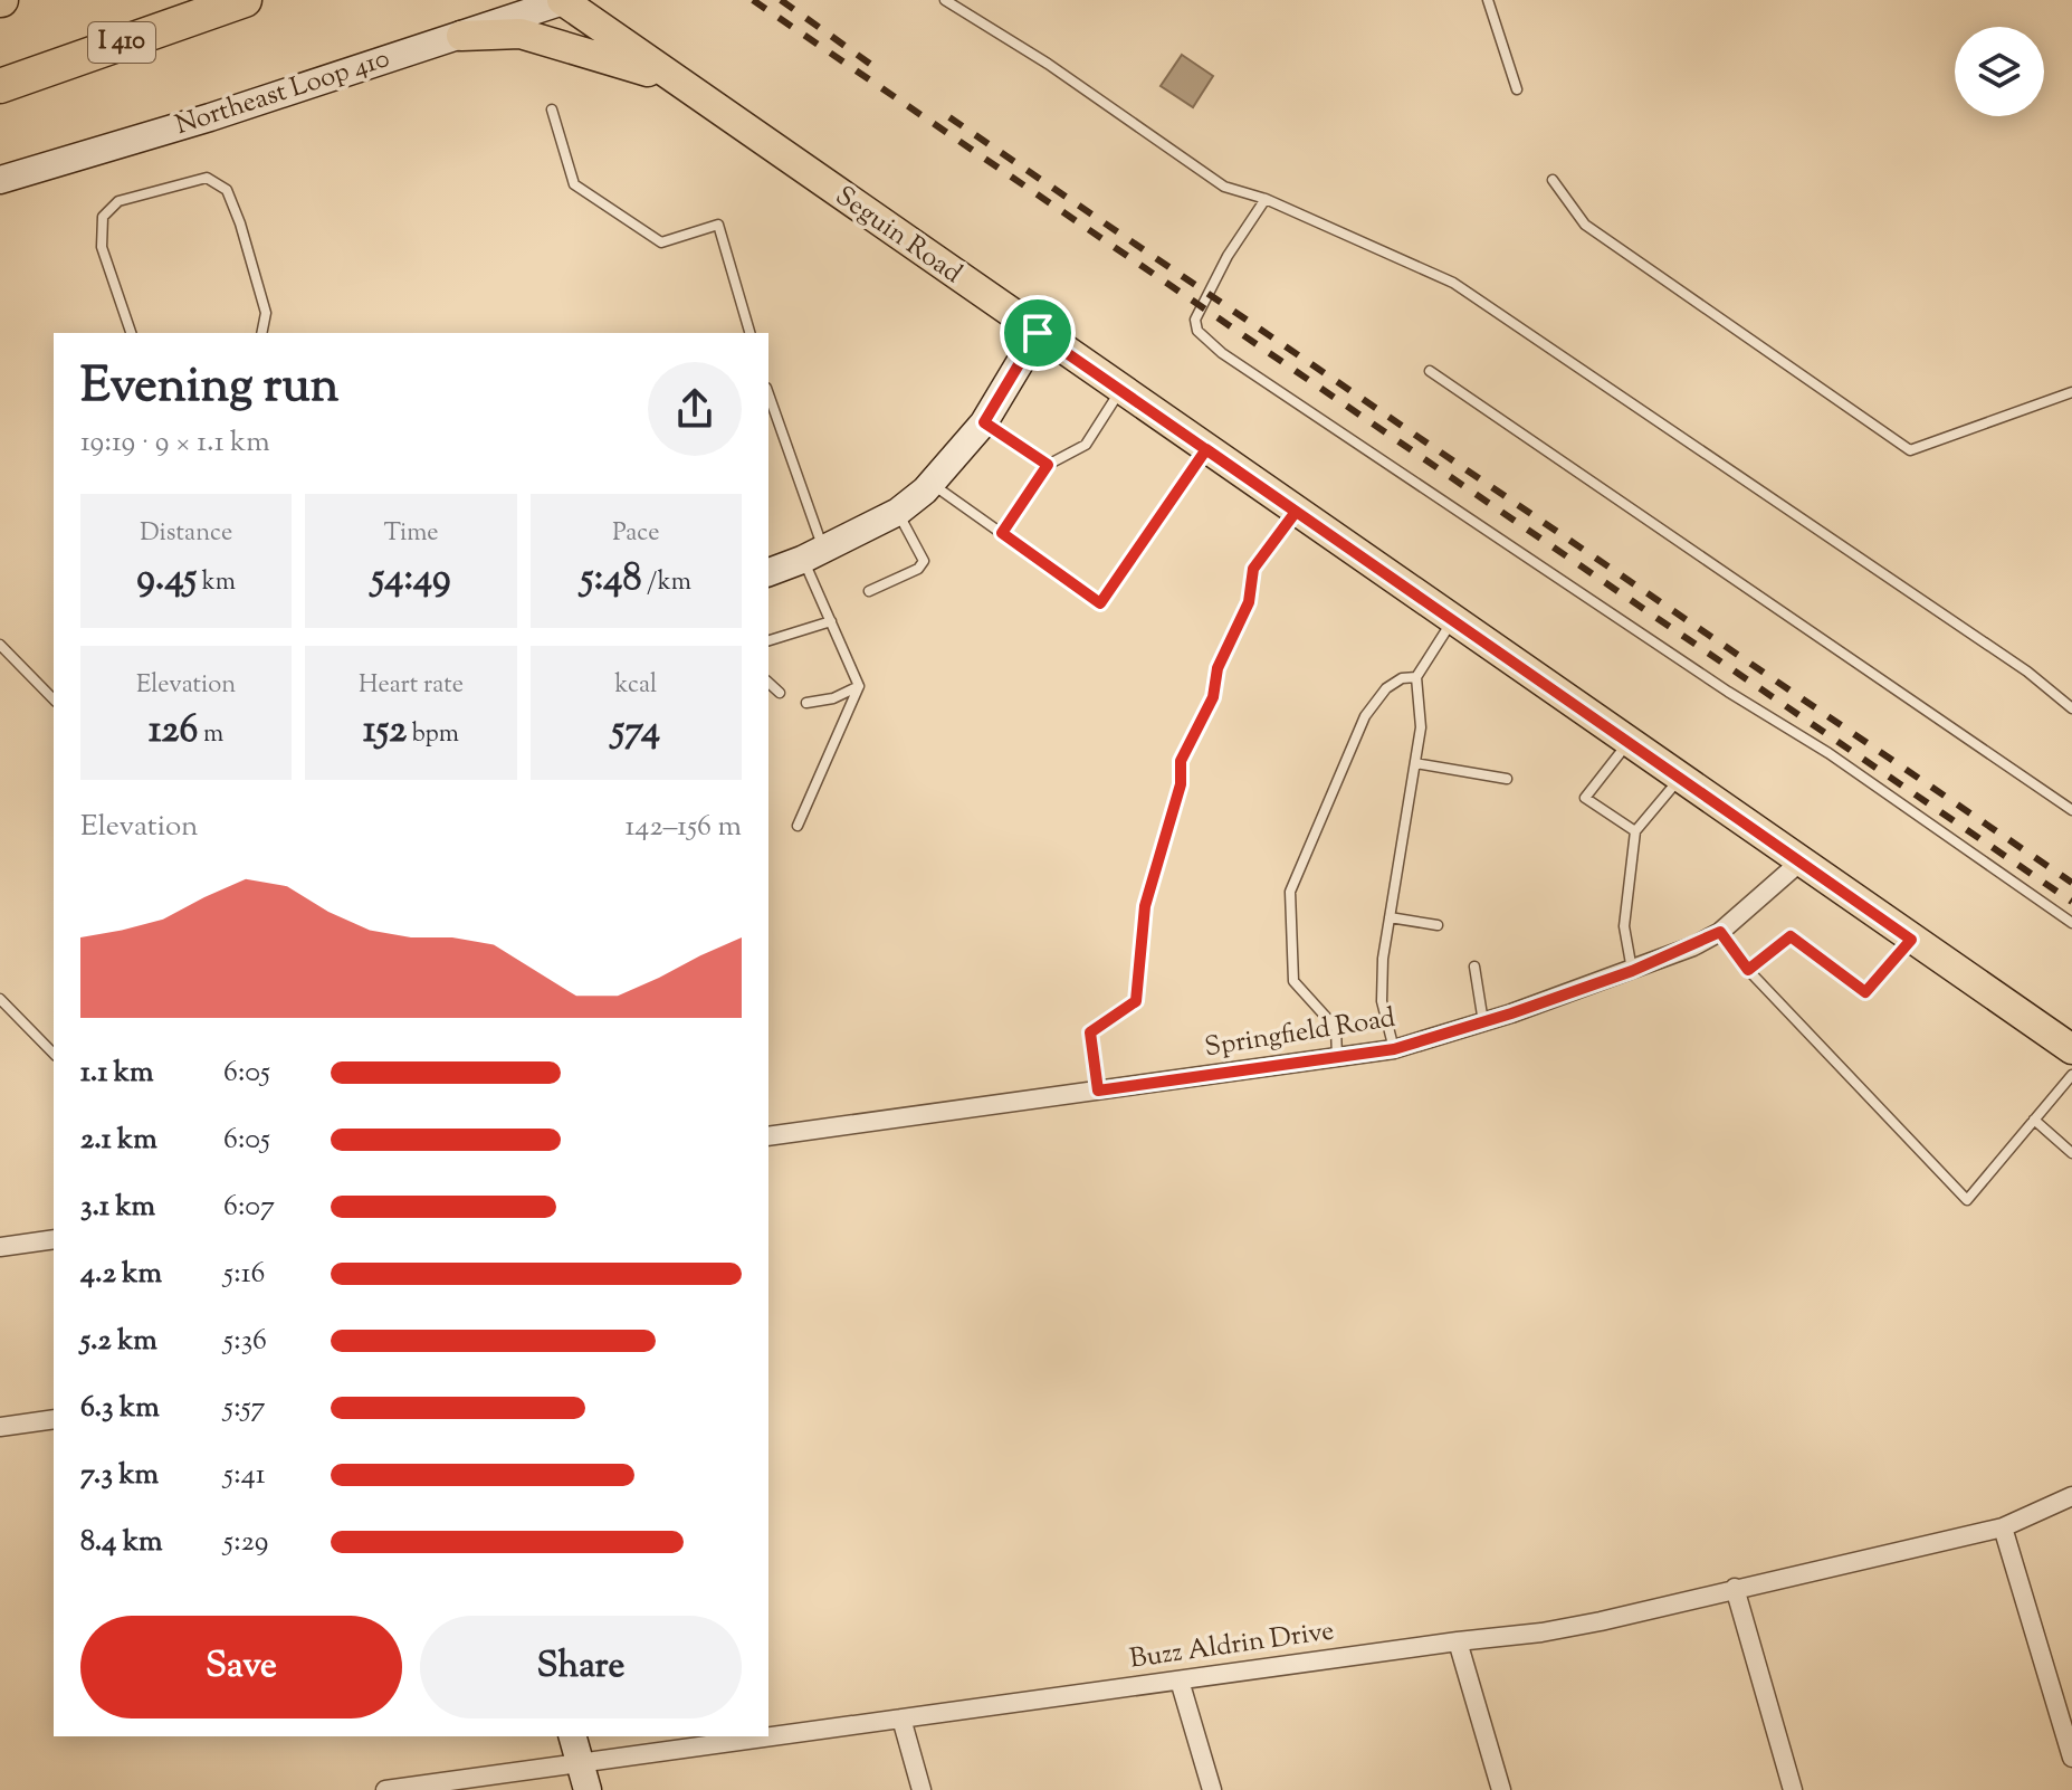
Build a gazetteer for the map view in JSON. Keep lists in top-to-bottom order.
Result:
{
  "streets": {
    "highway": ["I 410"],
    "main road": ["Northeast Loop 410", "Seguin Road"],
    "street": ["Springfield Road", "Buzz Aldrin Drive"]
  },
  "crossings": [
    ["Northeast Loop 410", "Seguin Road"],
    ["Seguin Road", "Springfield Road"]
  ],
  "page": {
    "heading": ["Evening run", "19:19 · 9 × 1.1 km"],
    "stats": [
      ["Distance", "9.45 km"],
      ["Time", "54:49"],
      ["Pace", "5:48 /km"],
      ["Elevation", "126 m"],
      ["Heart rate", "152 bpm"],
      ["kcal", "574"]
    ],
    "chart": ["Elevation", "142–156 m"],
    "list": [
      {
        "name": "1.1 km",
        "note": "6:05"
      },
      {
        "name": "2.1 km",
        "note": "6:05"
      },
      {
        "name": "3.1 km",
        "note": "6:07"
      },
      {
        "name": "4.2 km",
        "note": "5:16"
      },
      {
        "name": "5.2 km",
        "note": "5:36"
      },
      {
        "name": "6.3 km",
        "note": "5:57"
      },
      {
        "name": "7.3 km",
        "note": "5:41"
      },
      {
        "name": "8.4 km",
        "note": "5:29"
      }
    ],
    "buttons": ["Save", "Share"]
  }
}
